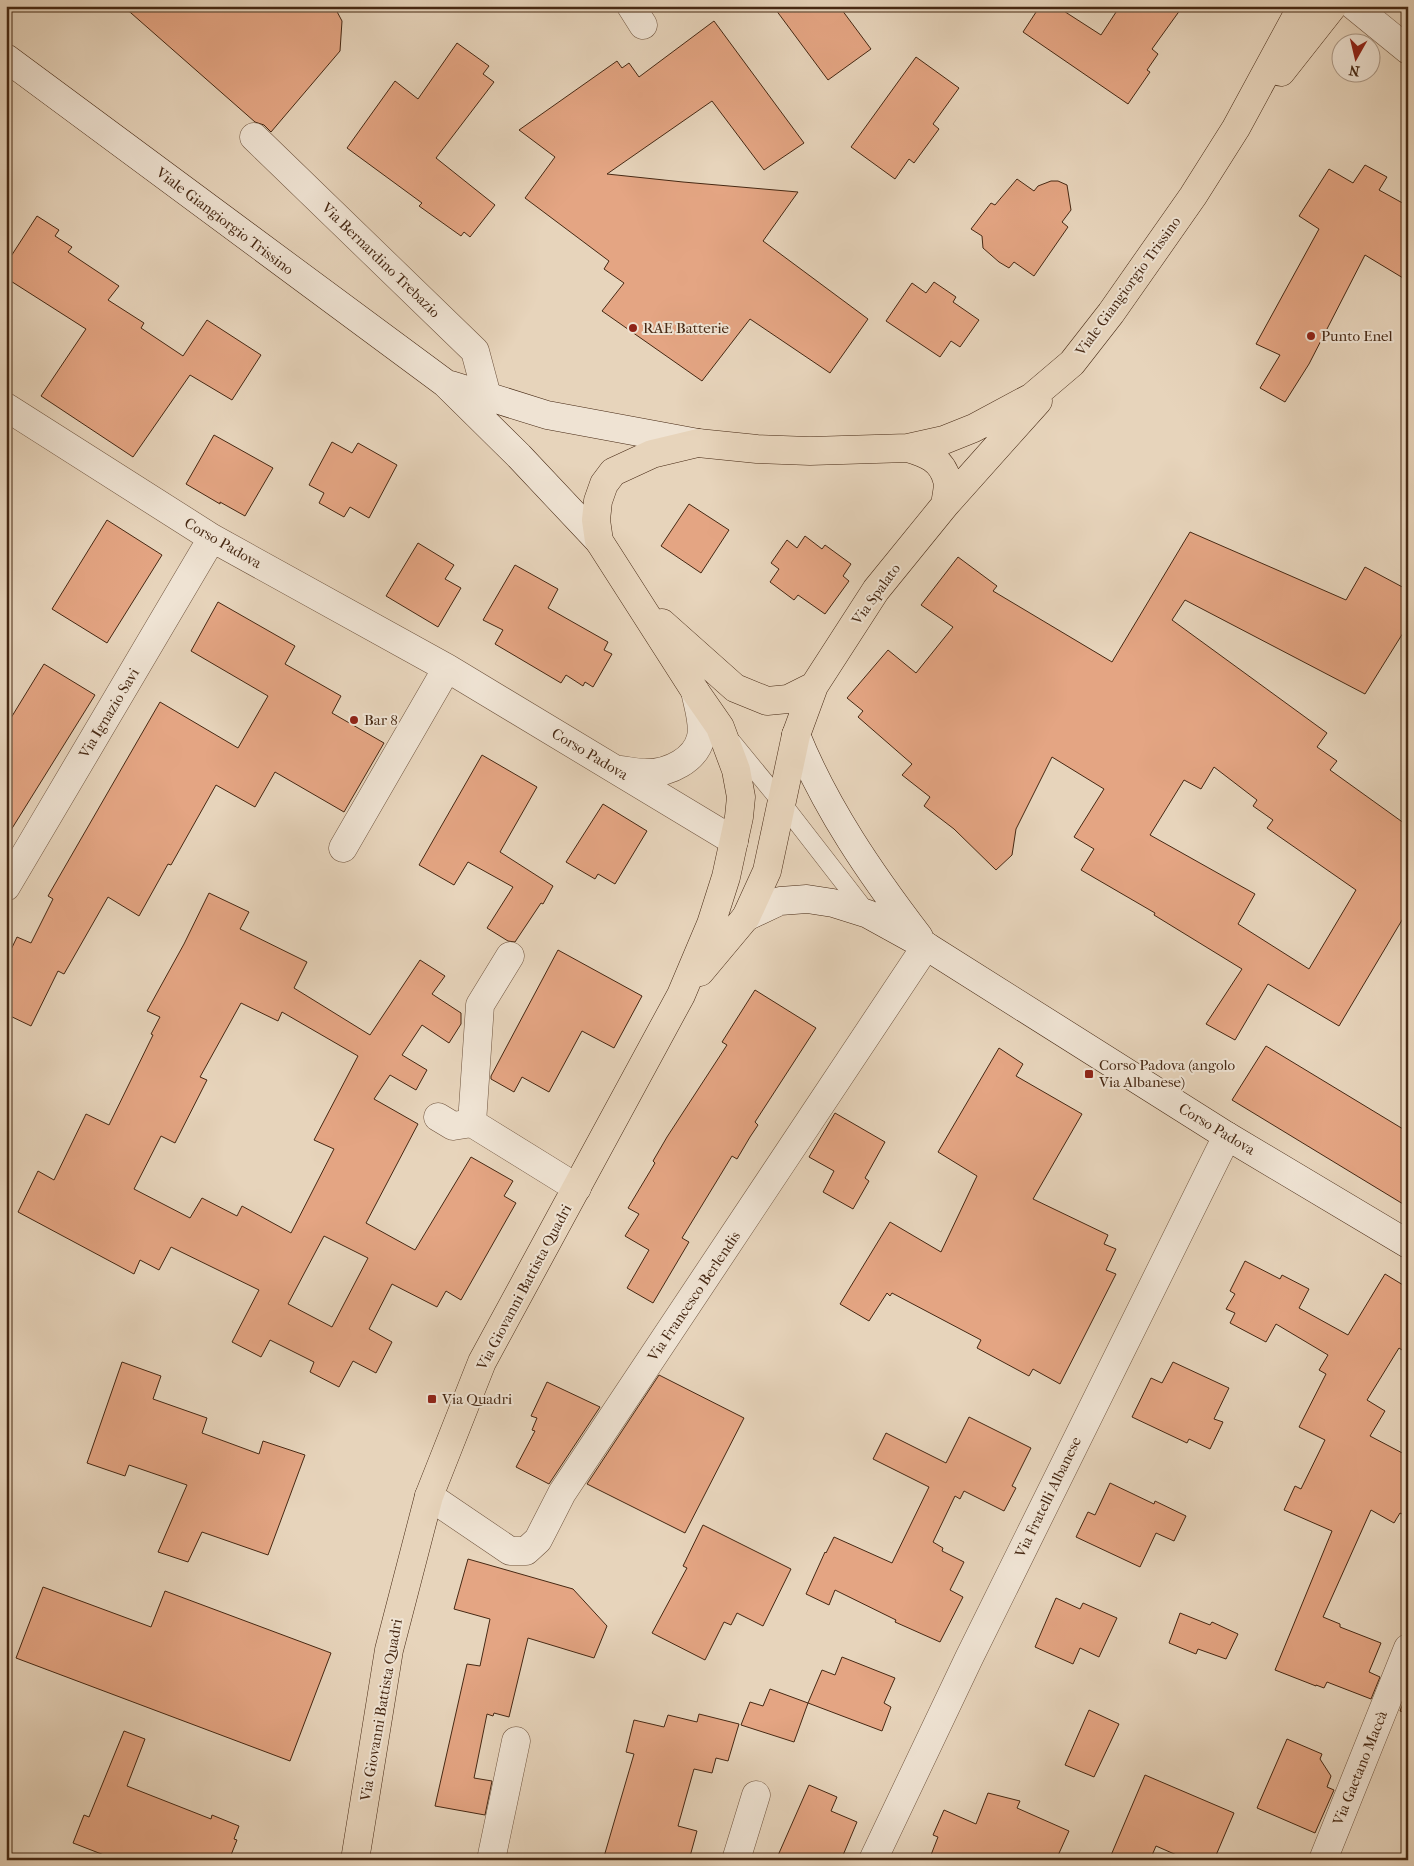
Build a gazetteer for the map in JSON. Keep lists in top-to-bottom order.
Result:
{
  "streets": {
    "main road": ["Viale Giangiorgio Trissino", "Via Spalato", "Via Giovanni Battista Quadri"],
    "street": [
      "Via Bernardino Trebazio",
      "Corso Padova",
      "Via Ignazio Savi",
      "Via Francesco Berlendis",
      "Via Fratelli Albanese",
      "Via Gaetano Maccà"
    ]
  },
  "crossings": [
    ["Viale Giangiorgio Trissino", "Via Bernardino Trebazio"],
    ["Viale Giangiorgio Trissino", "Corso Padova"],
    ["Viale Giangiorgio Trissino", "Via Spalato"],
    ["Viale Giangiorgio Trissino", "Via Giovanni Battista Quadri"],
    ["Corso Padova", "Via Spalato"],
    ["Corso Padova", "Via Ignazio Savi"],
    ["Corso Padova", "Via Giovanni Battista Quadri"],
    ["Corso Padova", "Via Francesco Berlendis"],
    ["Corso Padova", "Via Fratelli Albanese"],
    ["Via Spalato", "Via Giovanni Battista Quadri"],
    ["Via Giovanni Battista Quadri", "Via Francesco Berlendis"]
  ],
  "places": {
    "other": ["RAE Batterie", "Punto Enel", "Bar 8"],
    "transit": ["Corso Padova (angolo Via Albanese)", "Via Quadri"]
  },
  "north": "bottom"
}
